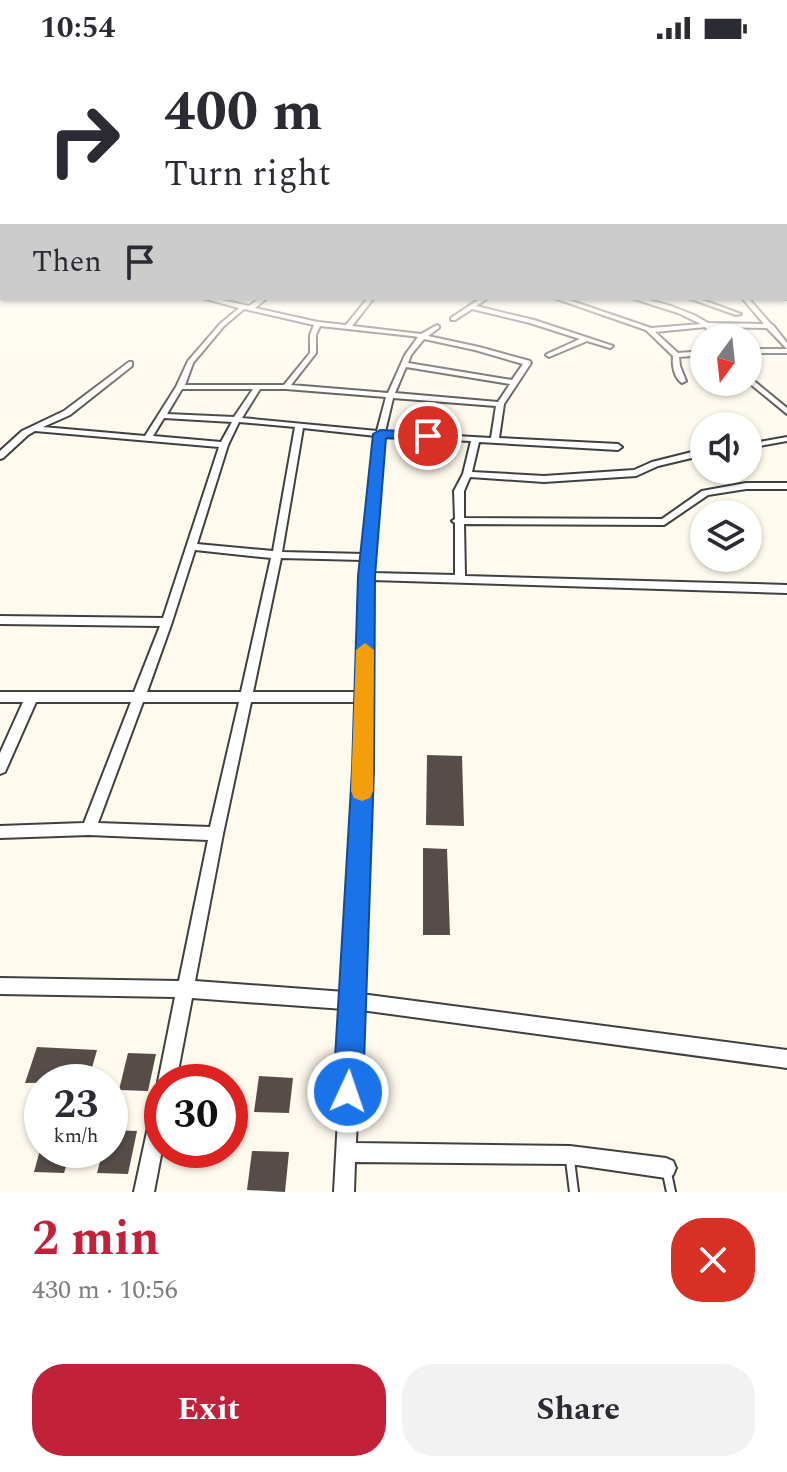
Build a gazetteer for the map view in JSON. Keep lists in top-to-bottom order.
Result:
{
  "north": "bottom",
  "page": {
    "status": "10:54",
    "turn": ["400 m", "Turn right"],
    "then": "Then",
    "speed": "23 km/h",
    "limit": "30",
    "heading": ["2 min", "430 m · 10:56"],
    "buttons": ["Exit", "Share"]
  }
}
